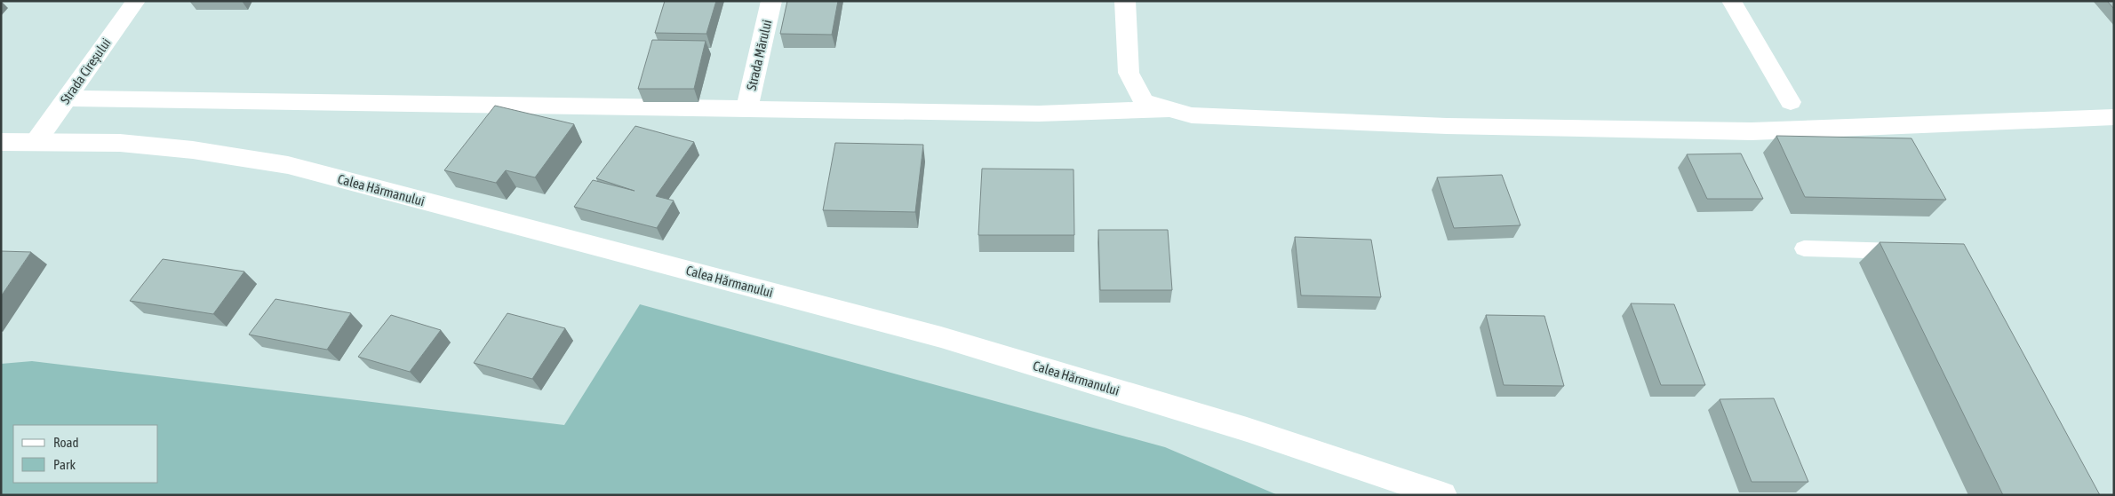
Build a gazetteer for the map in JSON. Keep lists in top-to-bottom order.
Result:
{
  "streets": {
    "street": ["Strada Mărului", "Strada Cireșului", "Calea Hărmanului"]
  },
  "crossings": [
    ["Strada Cireșului", "Calea Hărmanului"]
  ],
  "legend": ["Road", "Park"]
}
